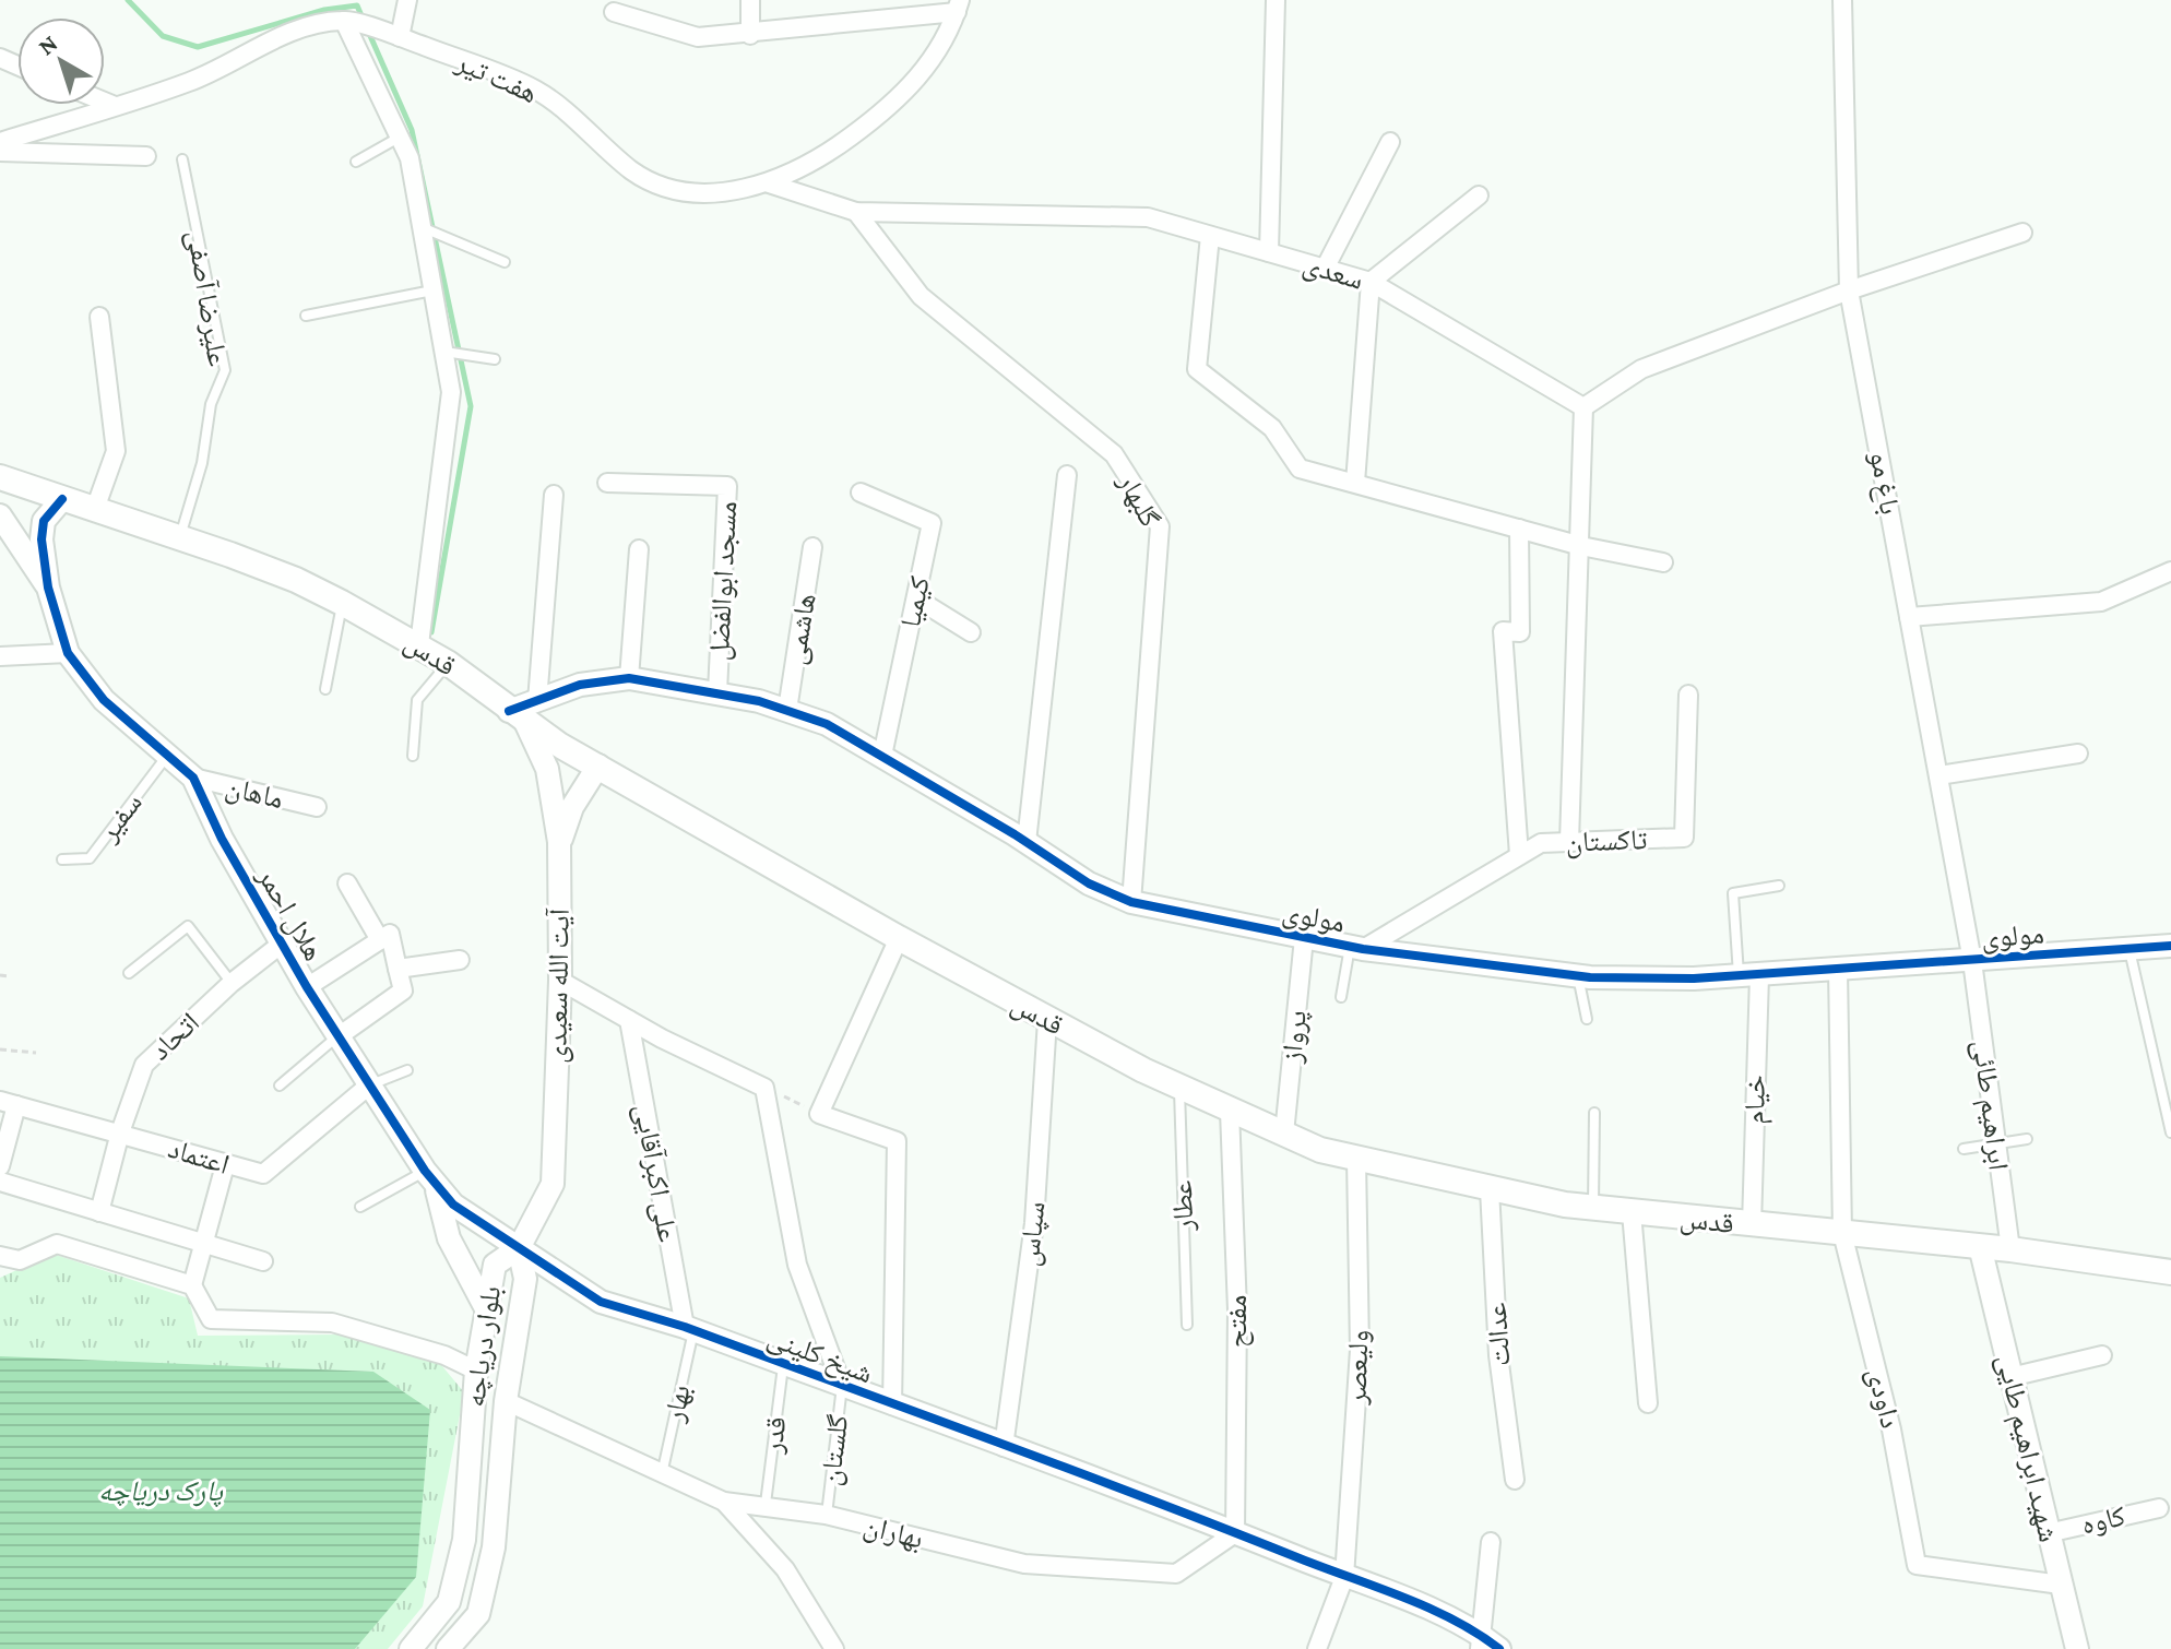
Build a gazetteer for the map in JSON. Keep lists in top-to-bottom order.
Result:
{
  "streets": {
    "main road": ["قدس"],
    "street": [
      "هفت تیر",
      "سعدی",
      "باغ مو",
      "گلبهار",
      "مسجد ابوالفضل",
      "کیمیا",
      "هاشمی",
      "ماهان",
      "تاکستان",
      "هلال احمر",
      "مولوی",
      "آیت الله سعیدی",
      "اتحاد",
      "پرواز",
      "خیام",
      "ابراهیم طائی",
      "اعتماد",
      "علی اکبرآقایی",
      "سپاس",
      "مفتح",
      "عدالت",
      "بلوار دریاچه",
      "شیخ کلینی",
      "ولیعصر",
      "داودی",
      "شهید ابراهیم طایی",
      "کاوه",
      "بهاران"
    ],
    "lane": [
      "علیرضا آصفی",
      "سفیر",
      "عطار",
      "بهار",
      "قدر",
      "گلستان"
    ]
  },
  "crossings": [
    ["هفت تیر", "سعدی"],
    ["سعدی", "گلبهار"],
    ["علیرضا آصفی", "قدس"],
    ["باغ مو", "مولوی"],
    ["باغ مو", "ابراهیم طائی"],
    ["گلبهار", "مولوی"],
    ["مسجد ابوالفضل", "مولوی"],
    ["کیمیا", "مولوی"],
    ["هاشمی", "مولوی"],
    ["قدس", "مولوی"],
    ["قدس", "آیت الله سعیدی"],
    ["قدس", "پرواز"],
    ["قدس", "خیام"],
    ["قدس", "ابراهیم طائی"],
    ["قدس", "عطار"],
    ["قدس", "سپاس"],
    ["قدس", "مفتح"],
    ["قدس", "عدالت"],
    ["قدس", "ولیعصر"],
    ["قدس", "داودی"],
    ["قدس", "شهید ابراهیم طایی"],
    ["ماهان", "هلال احمر"],
    ["سفیر", "هلال احمر"],
    ["تاکستان", "مولوی"],
    ["هلال احمر", "آیت الله سعیدی"],
    ["هلال احمر", "اتحاد"],
    ["هلال احمر", "اعتماد"],
    ["هلال احمر", "بلوار دریاچه"],
    ["هلال احمر", "شیخ کلینی"],
    ["مولوی", "آیت الله سعیدی"],
    ["مولوی", "پرواز"],
    ["مولوی", "خیام"],
    ["مولوی", "ابراهیم طائی"],
    ["آیت الله سعیدی", "بلوار دریاچه"],
    ["آیت الله سعیدی", "شیخ کلینی"],
    ["اتحاد", "اعتماد"],
    ["علی اکبرآقایی", "شیخ کلینی"],
    ["علی اکبرآقایی", "بهار"],
    ["سپاس", "شیخ کلینی"],
    ["مفتح", "شیخ کلینی"],
    ["مفتح", "بهاران"],
    ["بلوار دریاچه", "شیخ کلینی"],
    ["شیخ کلینی", "ولیعصر"],
    ["شیخ کلینی", "بهار"],
    ["شیخ کلینی", "قدر"],
    ["شیخ کلینی", "گلستان"],
    ["شیخ کلینی", "بهاران"],
    ["داودی", "شهید ابراهیم طایی"],
    ["قدر", "بهاران"],
    ["شهید ابراهیم طایی", "کاوه"],
    ["گلستان", "بهاران"]
  ],
  "parks": ["پارک دریاچه"],
  "north": "top left"
}
